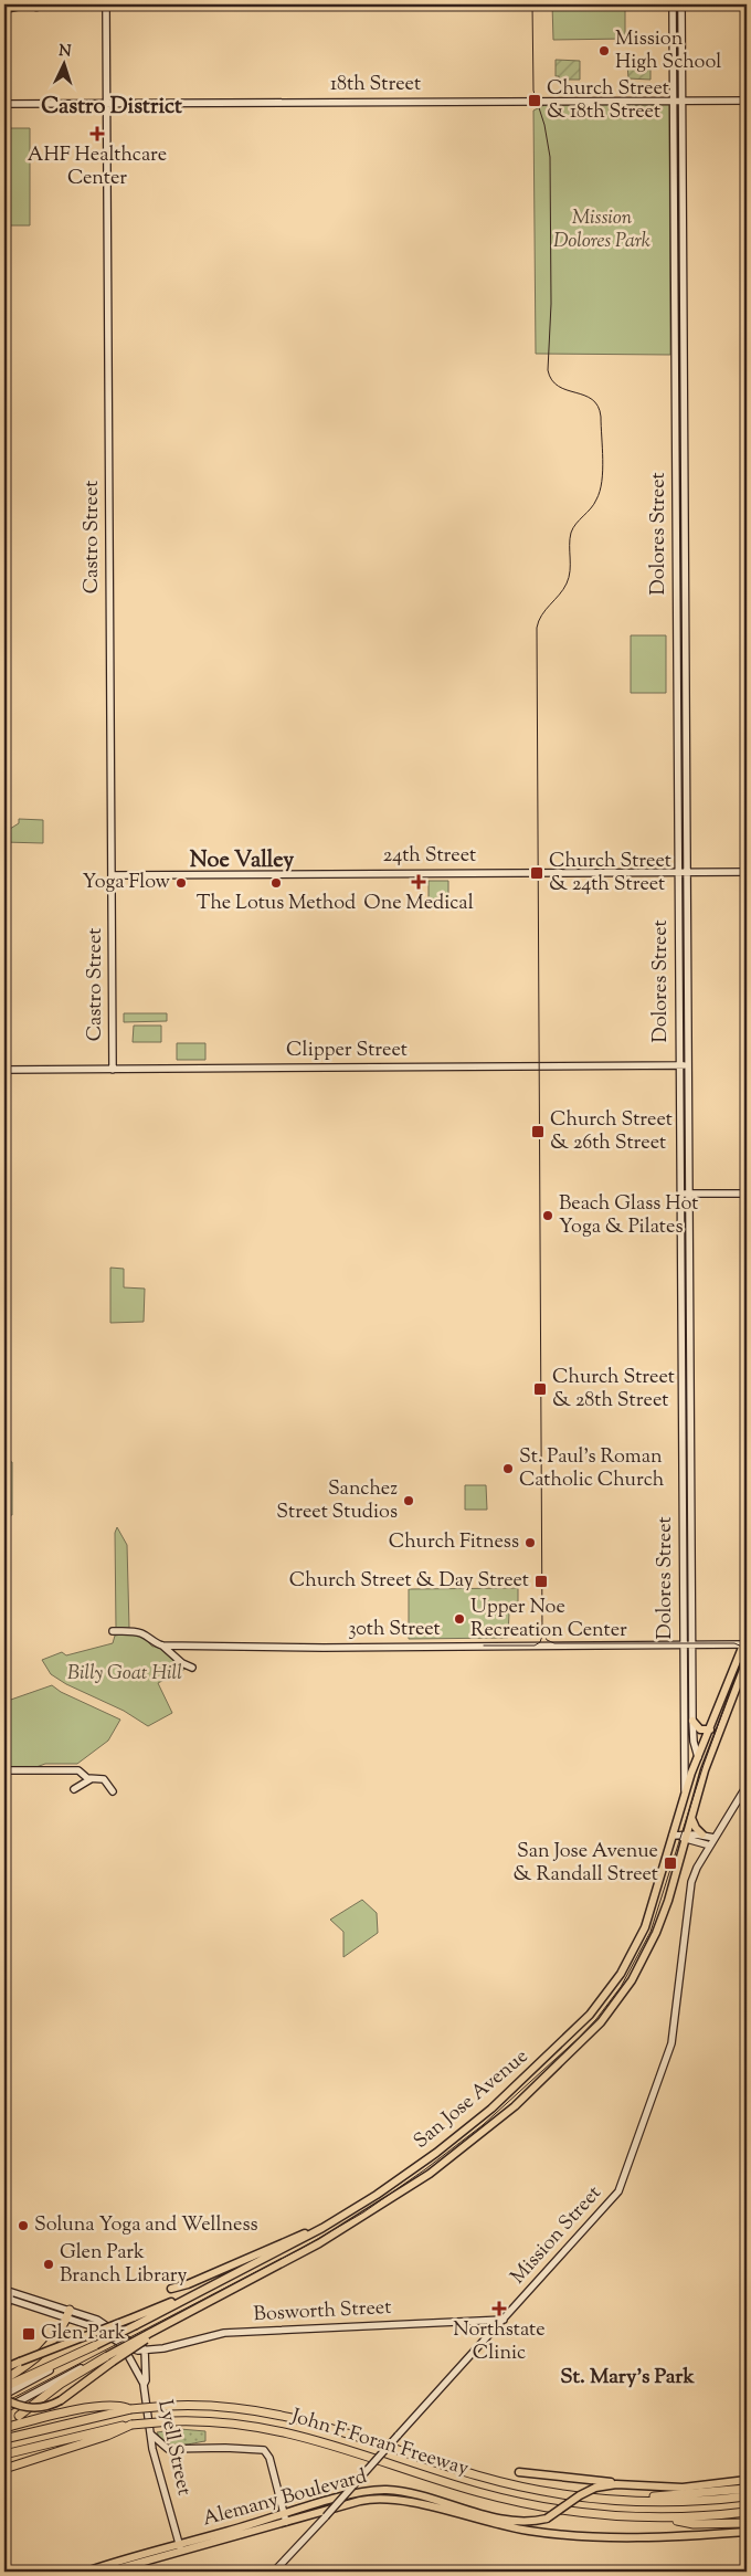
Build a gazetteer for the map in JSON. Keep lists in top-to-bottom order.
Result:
{
  "streets": {
    "highway": ["John F Foran Freeway"],
    "main road": [
      "18th Street",
      "Dolores Street",
      "Castro Street",
      "24th Street",
      "Clipper Street",
      "30th Street",
      "San Jose Avenue",
      "Mission Street",
      "Bosworth Street",
      "Lyell Street",
      "Alemany Boulevard"
    ]
  },
  "crossings": [
    ["18th Street", "Dolores Street"],
    ["18th Street", "Castro Street"],
    ["Dolores Street", "24th Street"],
    ["Dolores Street", "Clipper Street"],
    ["Dolores Street", "30th Street"],
    ["Dolores Street", "San Jose Avenue"],
    ["Castro Street", "24th Street"],
    ["Castro Street", "Clipper Street"],
    ["30th Street", "San Jose Avenue"],
    ["Mission Street", "Bosworth Street"],
    ["Bosworth Street", "Lyell Street"],
    ["Lyell Street", "Alemany Boulevard"]
  ],
  "districts": ["Castro District", "Noe Valley", "St. Mary's Park"],
  "parks": ["Mission Dolores Park", "Billy Goat Hill"],
  "places": {
    "other": [
      "Mission High School",
      "Yoga Flow",
      "The Lotus Method",
      "Beach Glass Hot Yoga & Pilates",
      "St. Paul's Roman Catholic Church",
      "Sanchez Street Studios",
      "Church Fitness",
      "Upper Noe Recreation Center",
      "Soluna Yoga and Wellness",
      "Glen Park Branch Library"
    ],
    "transit": [
      "Church Street & 18th Street",
      "Church Street & 24th Street",
      "Church Street & 26th Street",
      "Church Street & 28th Street",
      "Church Street & Day Street",
      "San Jose Avenue & Randall Street",
      "Glen Park"
    ],
    "health": ["AHF Healthcare Center", "One Medical", "Northstate Clinic"]
  },
  "north": "top"
}
